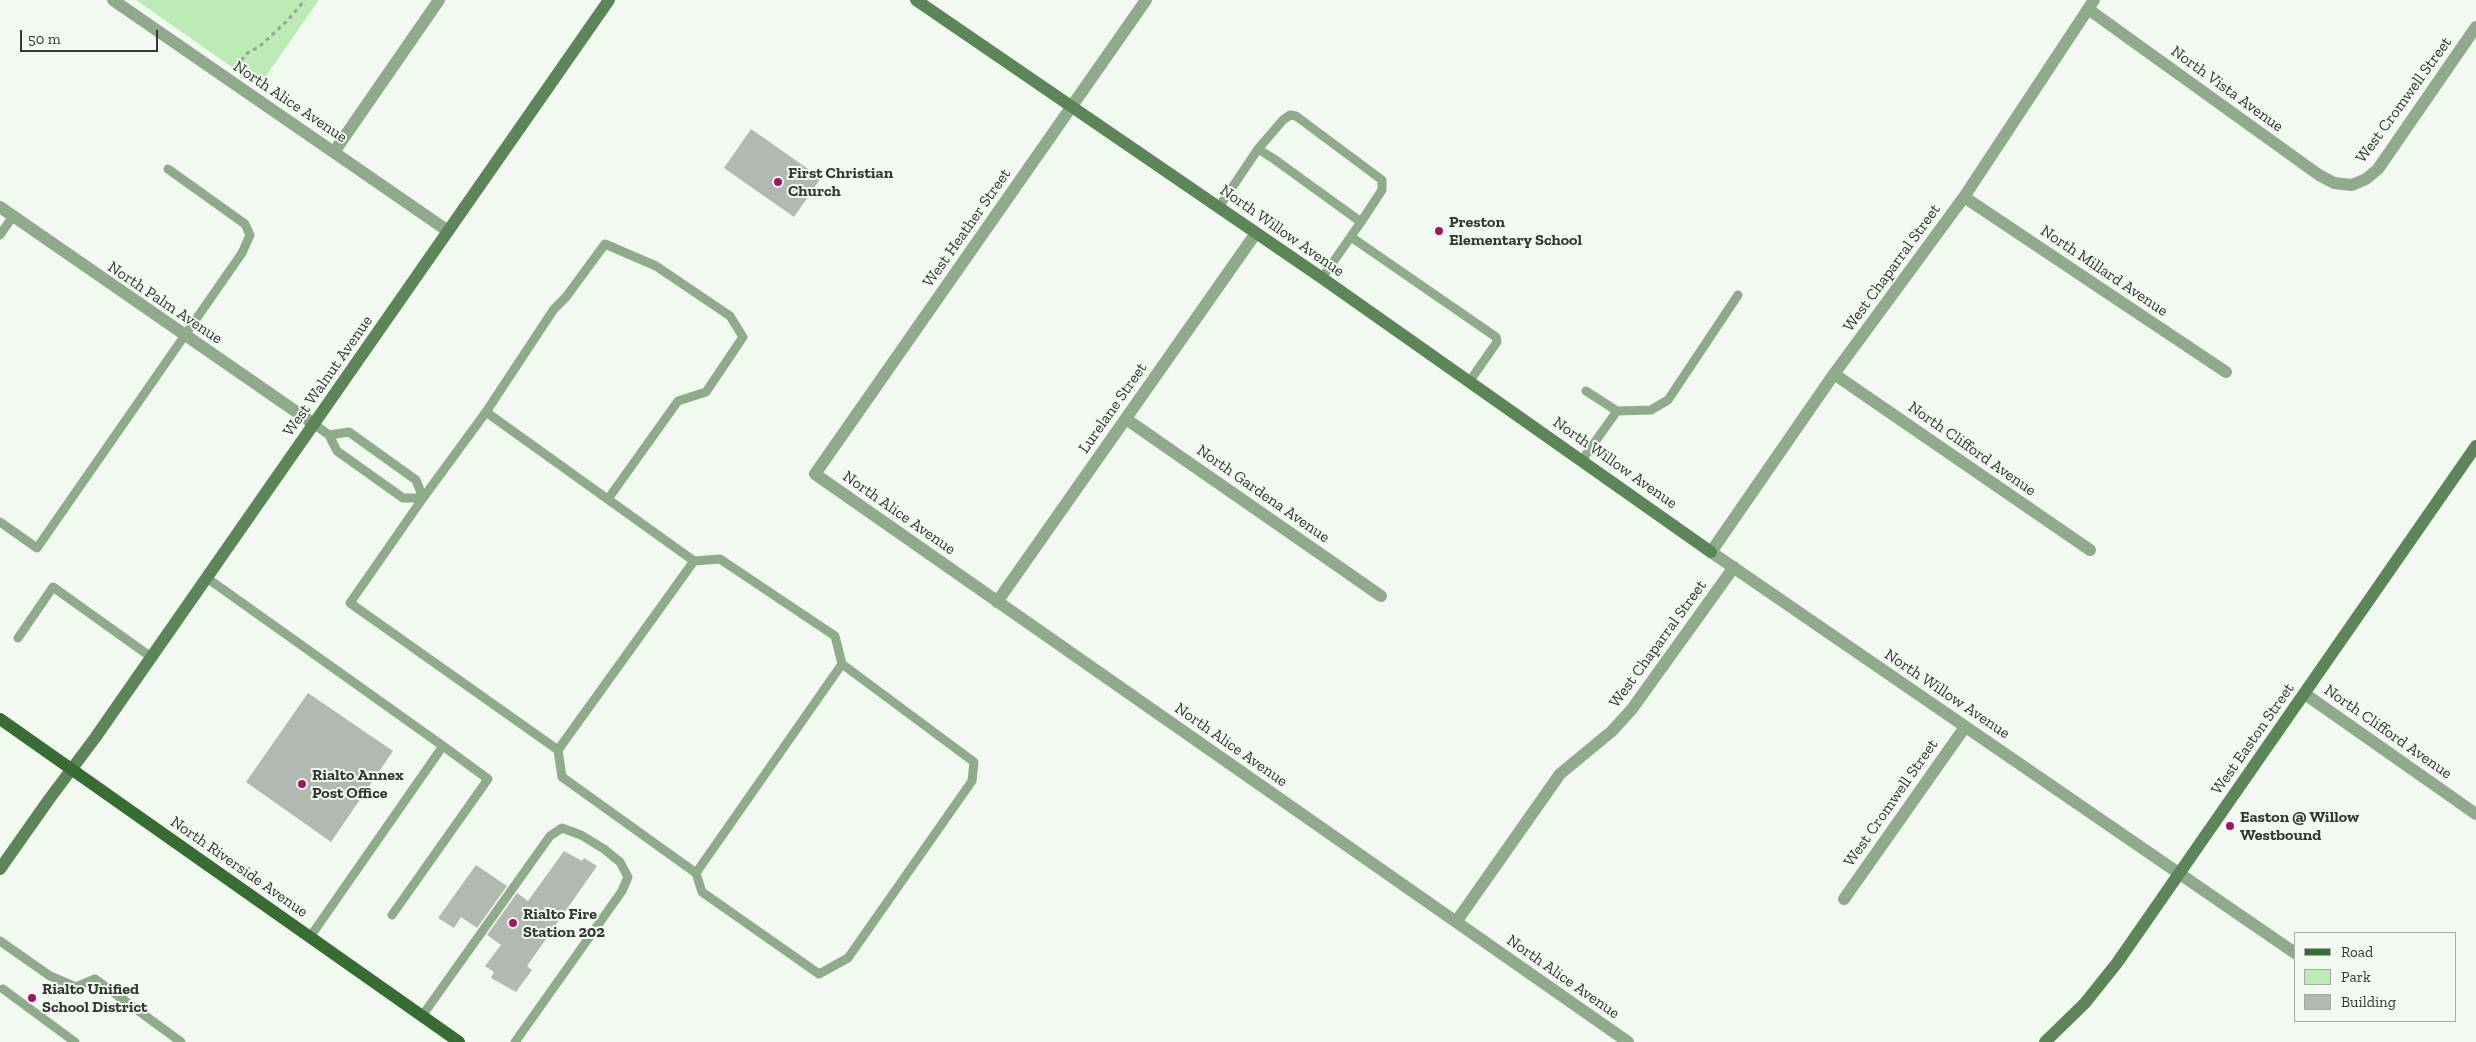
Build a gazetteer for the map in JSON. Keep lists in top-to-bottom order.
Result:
{
  "streets": {
    "main road": ["North Riverside Avenue"],
    "street": [
      "North Vista Avenue",
      "West Cromwell Street",
      "North Alice Avenue",
      "West Heather Street",
      "North Willow Avenue",
      "West Chaparral Street",
      "North Millard Avenue",
      "North Palm Avenue",
      "West Walnut Avenue",
      "Lurelane Street",
      "North Clifford Avenue",
      "North Gardena Avenue",
      "West Easton Street"
    ]
  },
  "crossings": [
    ["North Vista Avenue", "West Cromwell Street"],
    ["North Vista Avenue", "West Chaparral Street"],
    ["West Cromwell Street", "North Willow Avenue"],
    ["North Alice Avenue", "West Heather Street"],
    ["North Alice Avenue", "West Chaparral Street"],
    ["North Alice Avenue", "West Walnut Avenue"],
    ["North Alice Avenue", "Lurelane Street"],
    ["West Heather Street", "North Willow Avenue"],
    ["North Willow Avenue", "West Chaparral Street"],
    ["North Willow Avenue", "Lurelane Street"],
    ["North Willow Avenue", "West Easton Street"],
    ["West Chaparral Street", "North Millard Avenue"],
    ["West Chaparral Street", "North Clifford Avenue"],
    ["North Palm Avenue", "West Walnut Avenue"],
    ["West Walnut Avenue", "North Riverside Avenue"],
    ["Lurelane Street", "North Gardena Avenue"],
    ["North Clifford Avenue", "West Easton Street"]
  ],
  "places": [
    "First Christian Church",
    "Preston Elementary School",
    "Rialto Annex Post Office",
    "Easton @ Willow Westbound",
    "Rialto Fire Station 202",
    "Rialto Unified School District"
  ],
  "legend": ["Road", "Park", "Building"],
  "scale_bar": "50 m"
}
